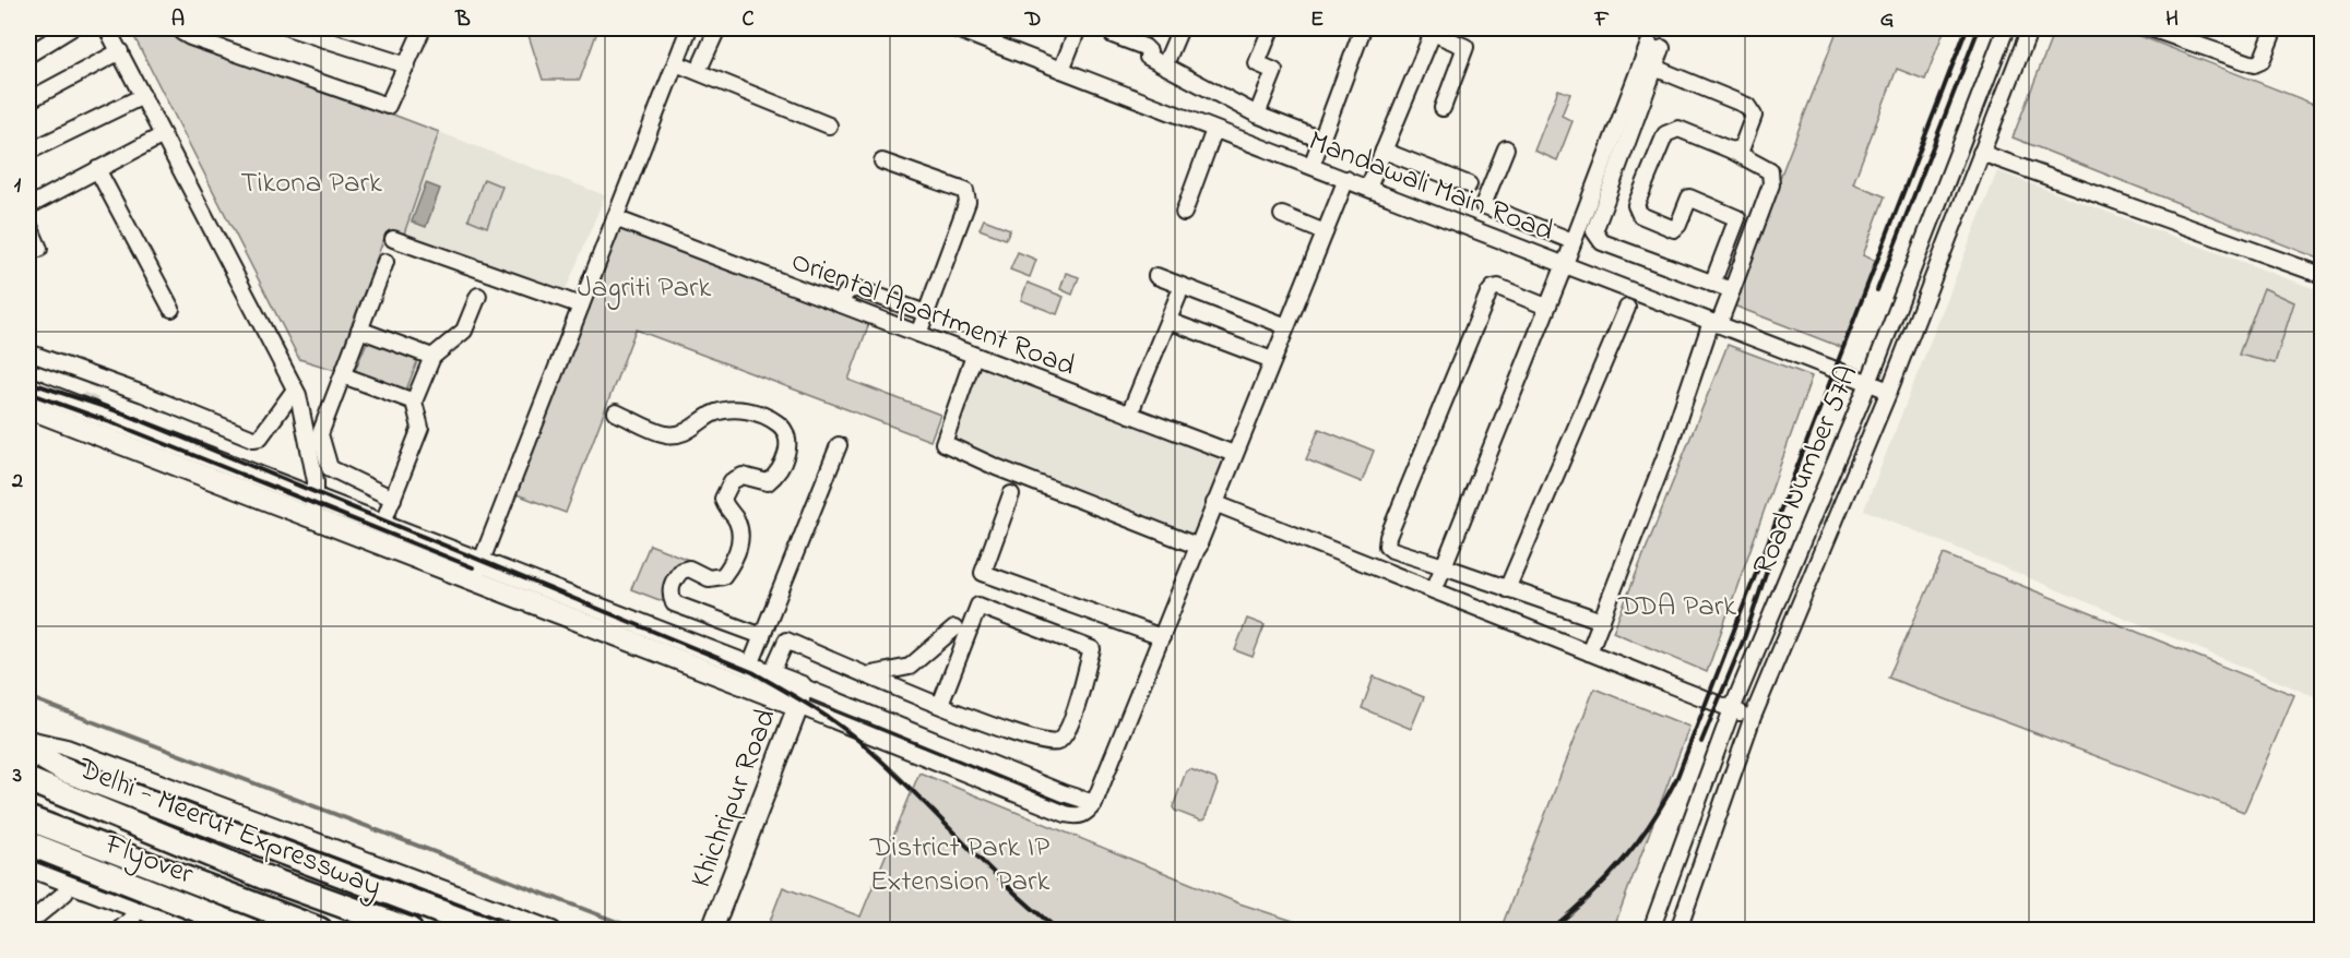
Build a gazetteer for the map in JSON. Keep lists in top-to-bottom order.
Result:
{
  "streets": {
    "highway": ["Delhi - Meerut Expressway", "Flyover"],
    "main road": ["Khichripur Road"],
    "street": ["Mandawali Main Road", "Oriental Apartment Road", "Road Number 57A"]
  },
  "crossings": [
    ["Mandawali Main Road", "Road Number 57A"]
  ],
  "parks": [
    "Tikona Park",
    "Jagriti Park",
    "DDA Park",
    "District Park IP Extension Park"
  ],
  "grid": {
    "columns": [
      "A",
      "B",
      "C",
      "D",
      "E",
      "F",
      "G",
      "H"
    ],
    "rows": ["1", "2", "3"]
  }
}
